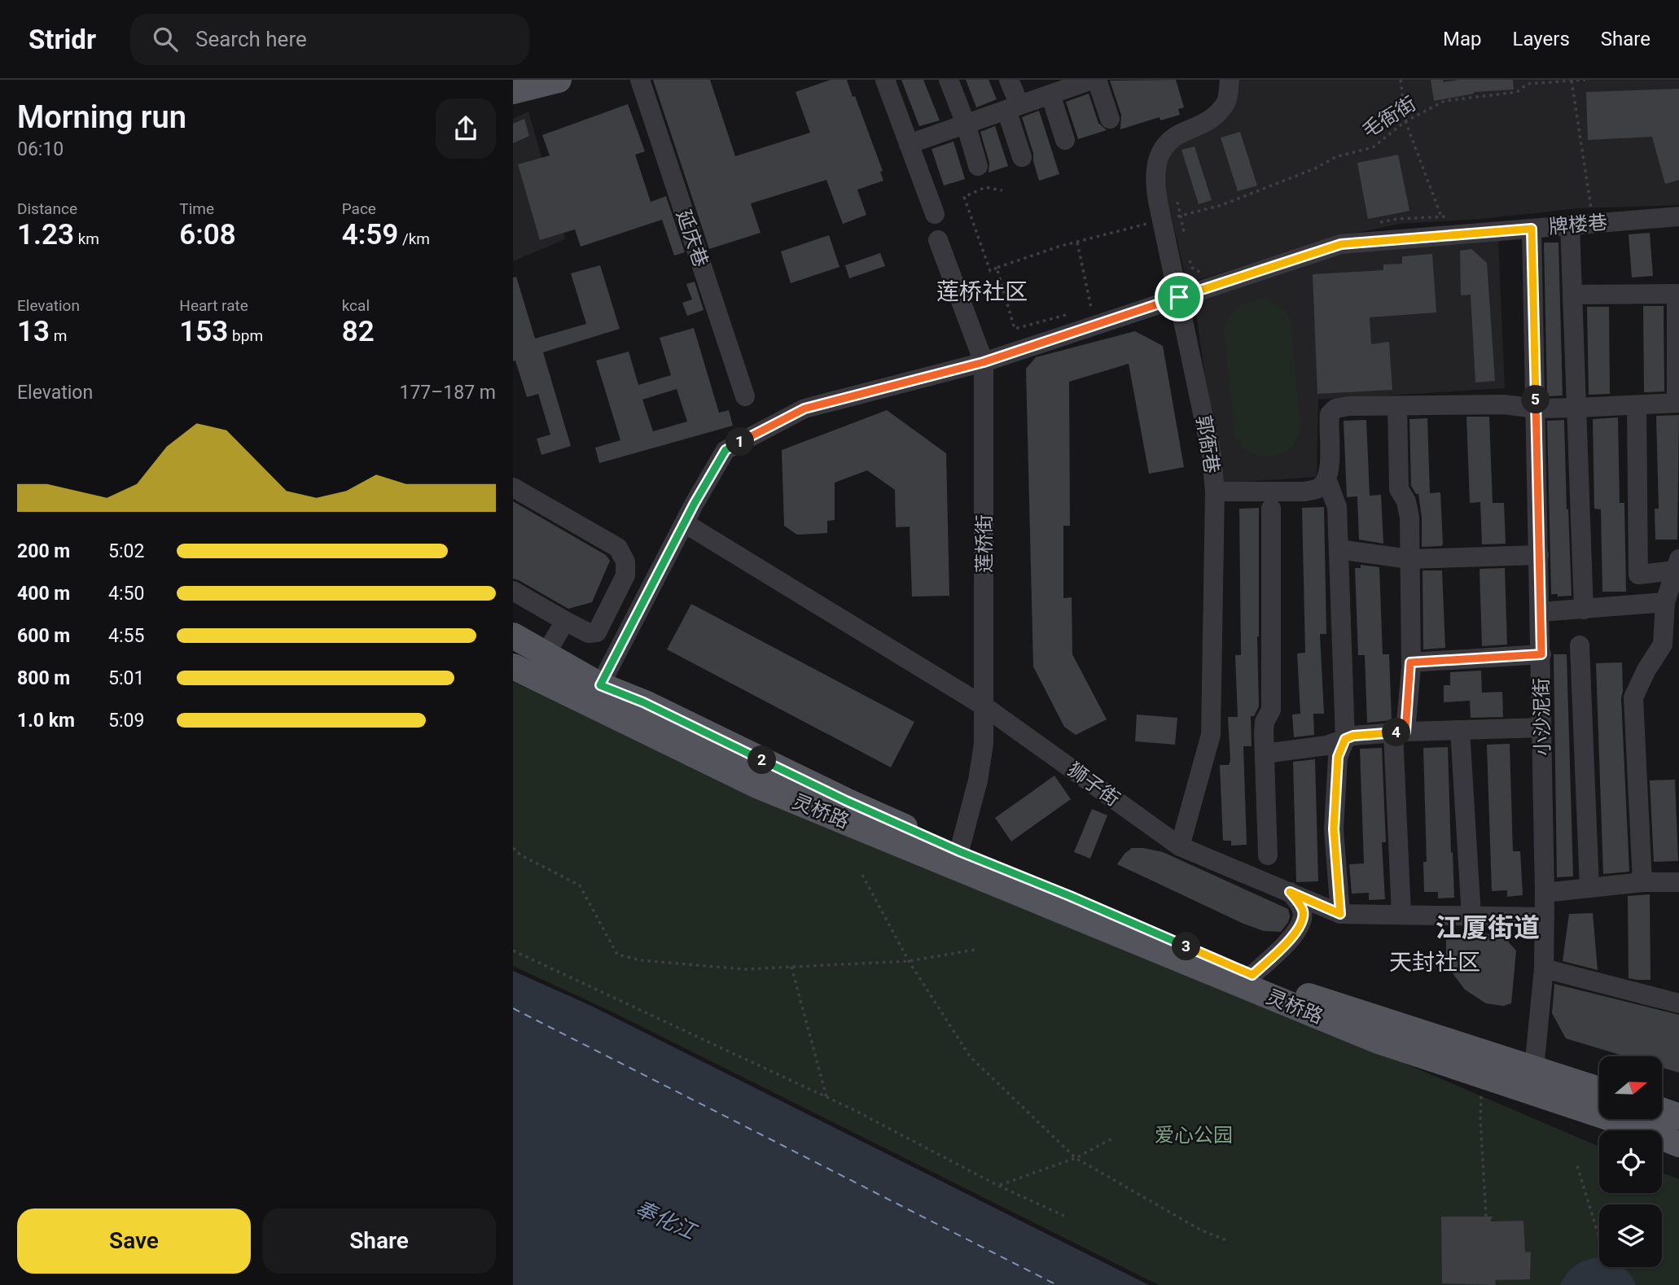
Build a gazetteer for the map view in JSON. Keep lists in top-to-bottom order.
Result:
{
  "streets": {
    "main road": ["灵桥路"],
    "street": [
      "牌楼巷",
      "延庆巷",
      "郭衙巷",
      "莲桥街",
      "小沙泥街",
      "狮子街"
    ],
    "path": ["毛衙街"]
  },
  "crossings": [
    ["毛衙街", "郭衙巷"],
    ["牌楼巷", "郭衙巷"],
    ["牌楼巷", "莲桥街"],
    ["牌楼巷", "小沙泥街"],
    ["牌楼巷", "狮子街"],
    ["牌楼巷", "灵桥路"],
    ["郭衙巷", "狮子街"],
    ["莲桥街", "狮子街"],
    ["莲桥街", "灵桥路"],
    ["小沙泥街", "狮子街"],
    ["小沙泥街", "灵桥路"]
  ],
  "districts": ["莲桥社区", "江厦街道", "天封社区"],
  "water": ["奉化江"],
  "parks": ["爱心公园"],
  "north": "right",
  "page": {
    "header": "Stridr",
    "search": "Search here",
    "nav": ["Map", "Layers", "Share"],
    "heading": ["Morning run", "06:10"],
    "stats": [
      ["Distance", "1.23 km"],
      ["Time", "6:08"],
      ["Pace", "4:59 /km"],
      ["Elevation", "13 m"],
      ["Heart rate", "153 bpm"],
      ["kcal", "82"]
    ],
    "chart": ["Elevation", "177–187 m"],
    "pins": [
      "5",
      "1",
      "4",
      "2",
      "3"
    ],
    "list": [
      {
        "name": "200 m",
        "note": "5:02"
      },
      {
        "name": "400 m",
        "note": "4:50"
      },
      {
        "name": "600 m",
        "note": "4:55"
      },
      {
        "name": "800 m",
        "note": "5:01"
      },
      {
        "name": "1.0 km",
        "note": "5:09"
      }
    ],
    "buttons": ["Save", "Share"]
  }
}
